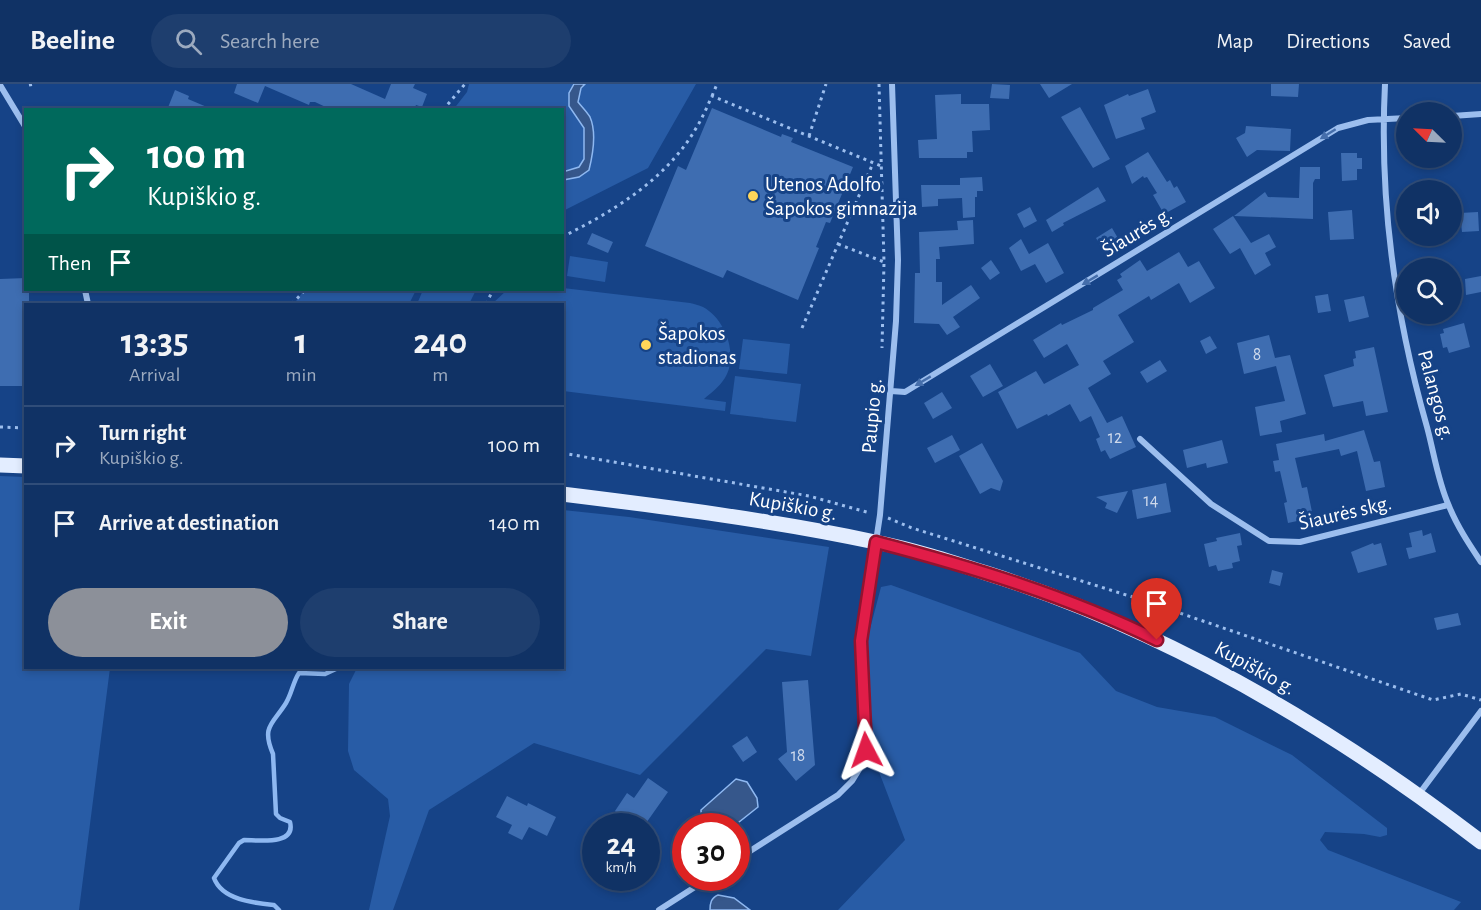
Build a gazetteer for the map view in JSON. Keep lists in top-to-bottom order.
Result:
{
  "streets": {
    "main road": ["Kupiškio g."],
    "street": [
      "Šiaurės g.",
      "Palangos g.",
      "Paupio g.",
      "Šiaurės skg."
    ]
  },
  "crossings": [
    ["Šiaurės g.", "Palangos g."],
    ["Šiaurės g.", "Paupio g."],
    ["Palangos g.", "Šiaurės skg."],
    ["Paupio g.", "Kupiškio g."]
  ],
  "one_way": ["Šiaurės g."],
  "places": ["Utenos Adolfo Šapokos gimnazija", "Šapokos stadionas"],
  "house_numbers": [
    "8",
    "12",
    "14",
    "18"
  ],
  "north": "top left",
  "page": {
    "header": "Beeline",
    "search": "Search here",
    "nav": ["Map", "Directions", "Saved"],
    "turn": ["100 m", "Kupiškio g."],
    "then": "Then",
    "eta": [
      "13:35",
      "Arrival",
      "1",
      "min",
      "240",
      "m"
    ],
    "list": [
      {
        "name": "Turn right",
        "note": "Kupiškio g.",
        "value": "100 m"
      },
      {
        "name": "Arrive at destination",
        "value": "140 m"
      }
    ],
    "buttons": ["Exit", "Share"],
    "speed": "24 km/h",
    "limit": "30"
  }
}
